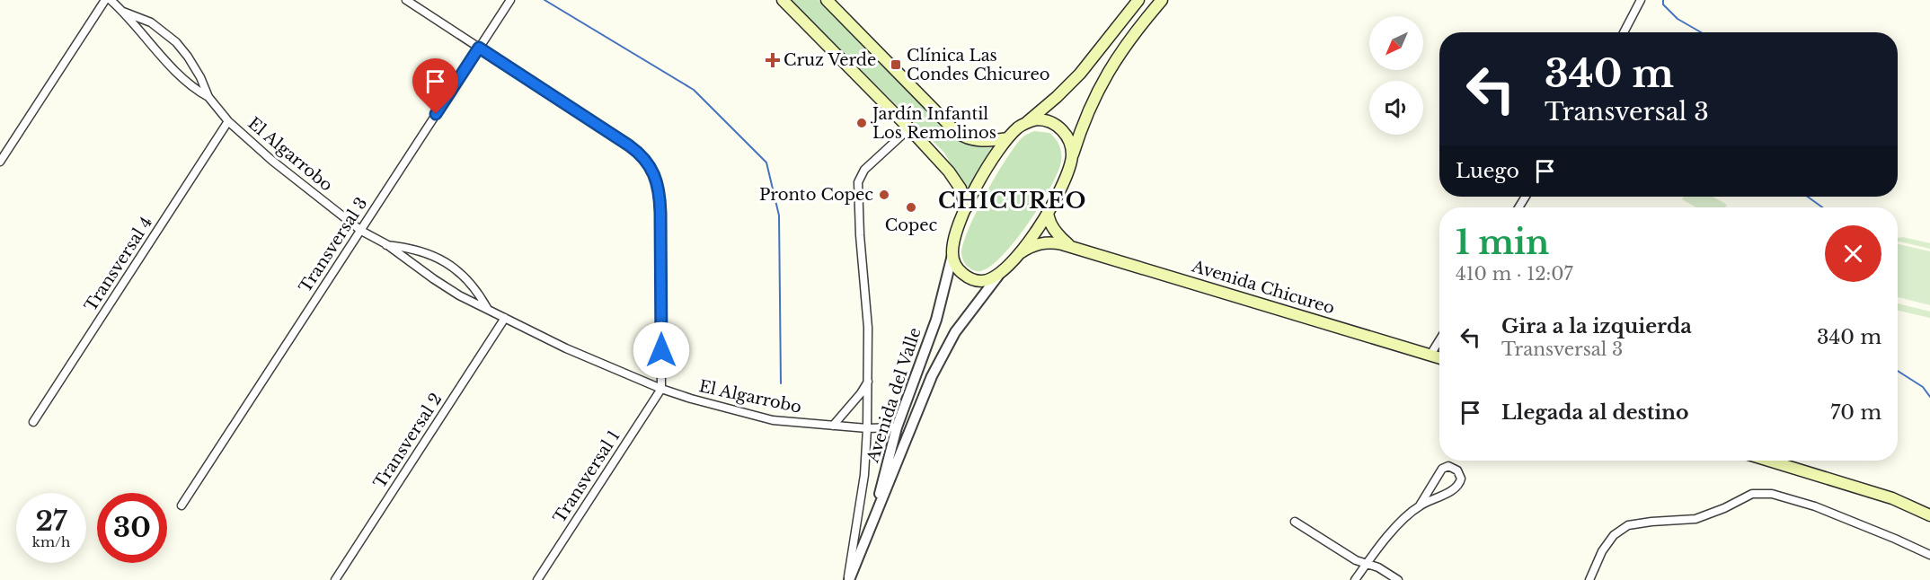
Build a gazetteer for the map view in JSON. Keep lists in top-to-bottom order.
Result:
{
  "streets": {
    "main road": ["Avenida Chicureo"],
    "street": [
      "El Algarrobo",
      "Transversal 3",
      "Transversal 4",
      "Avenida del Valle",
      "Transversal 2",
      "Transversal 1"
    ]
  },
  "crossings": [
    ["El Algarrobo", "Transversal 3"],
    ["El Algarrobo", "Transversal 4"],
    ["El Algarrobo", "Avenida del Valle"],
    ["El Algarrobo", "Transversal 2"],
    ["El Algarrobo", "Transversal 1"]
  ],
  "districts": ["CHICUREO"],
  "places": {
    "health": ["Cruz Verde"],
    "transit": ["Clínica Las Condes Chicureo"],
    "other": ["Jardín Infantil Los Remolinos", "Pronto Copec", "Copec"]
  },
  "north": "bottom left",
  "page": {
    "turn": ["340 m", "Transversal 3"],
    "then": "Luego",
    "heading": ["1 min", "410 m · 12:07"],
    "list": [
      {
        "name": "Gira a la izquierda",
        "note": "Transversal 3",
        "value": "340 m"
      },
      {
        "name": "Llegada al destino",
        "value": "70 m"
      }
    ],
    "speed": "27 km/h",
    "limit": "30"
  }
}
